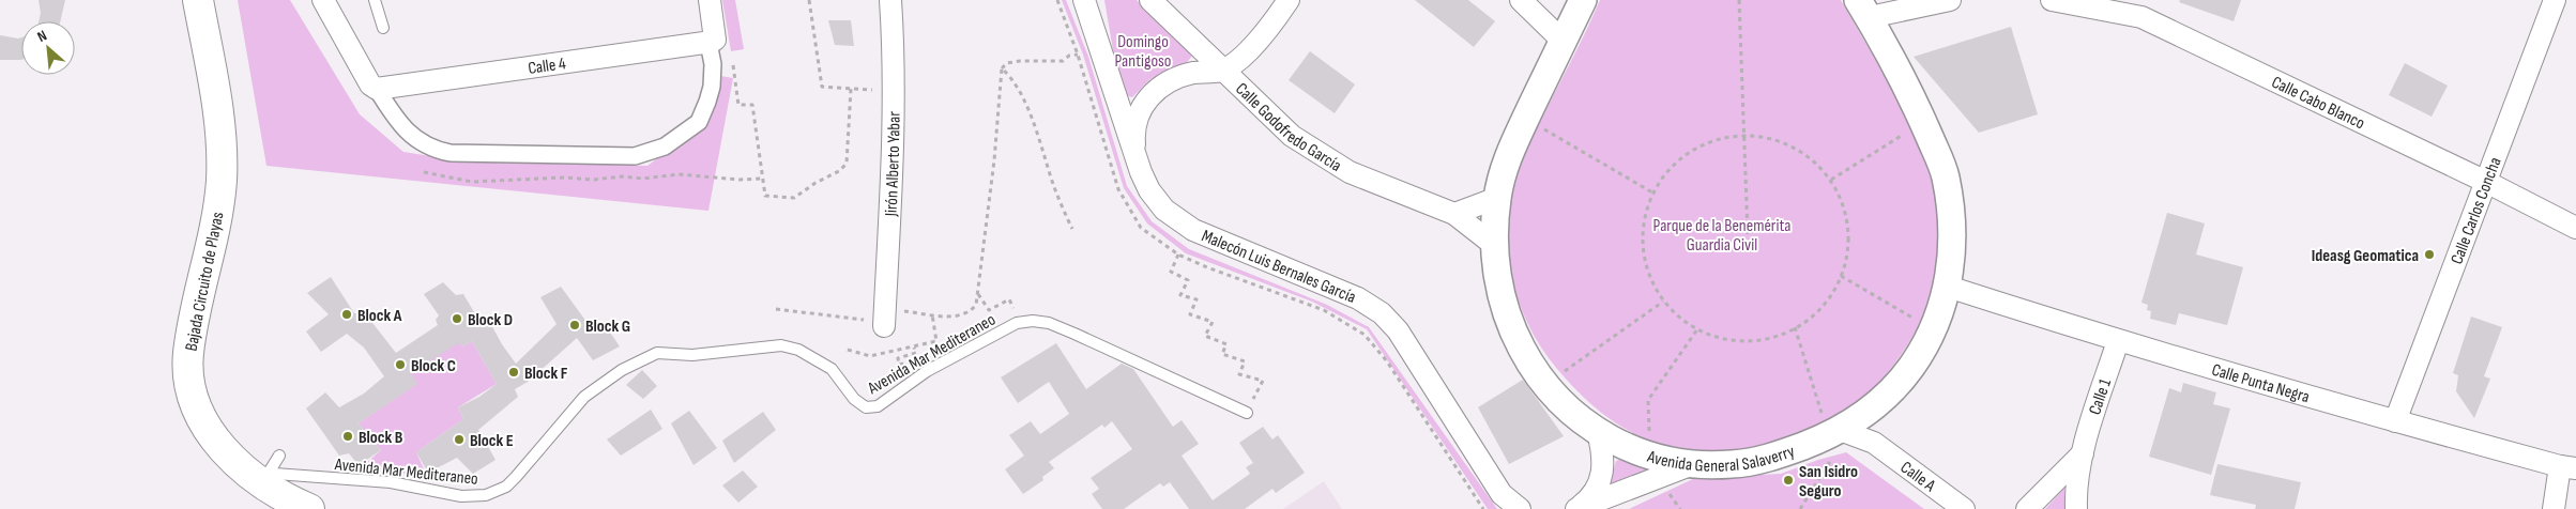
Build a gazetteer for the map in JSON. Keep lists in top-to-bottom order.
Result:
{
  "streets": {
    "main road": ["Bajada Circuito de Playas"],
    "street": [
      "Calle 4",
      "Calle Cabo Blanco",
      "Calle Godofredo García",
      "Jirón Alberto Yabar",
      "Calle Carlos Concha",
      "Malecón Luis Bernales García",
      "Calle Punta Negra",
      "Calle 1",
      "Avenida General Salaverry",
      "Calle A"
    ],
    "lane": ["Avenida Mar Mediteraneo"]
  },
  "crossings": [
    ["Calle Cabo Blanco", "Calle Carlos Concha"],
    ["Calle Godofredo García", "Avenida General Salaverry"],
    ["Calle Carlos Concha", "Calle Punta Negra"],
    ["Bajada Circuito de Playas", "Avenida Mar Mediteraneo"],
    ["Calle Punta Negra", "Calle 1"],
    ["Calle Punta Negra", "Avenida General Salaverry"],
    ["Avenida General Salaverry", "Calle A"]
  ],
  "parks": ["Domingo Pantigoso", "Parque de la Benemérita Guardia Civil"],
  "places": [
    "Ideasg Geomatica",
    "Block A",
    "Block D",
    "Block G",
    "Block C",
    "Block F",
    "Block B",
    "Block E",
    "San Isidro Seguro"
  ],
  "north": "top left"
}
